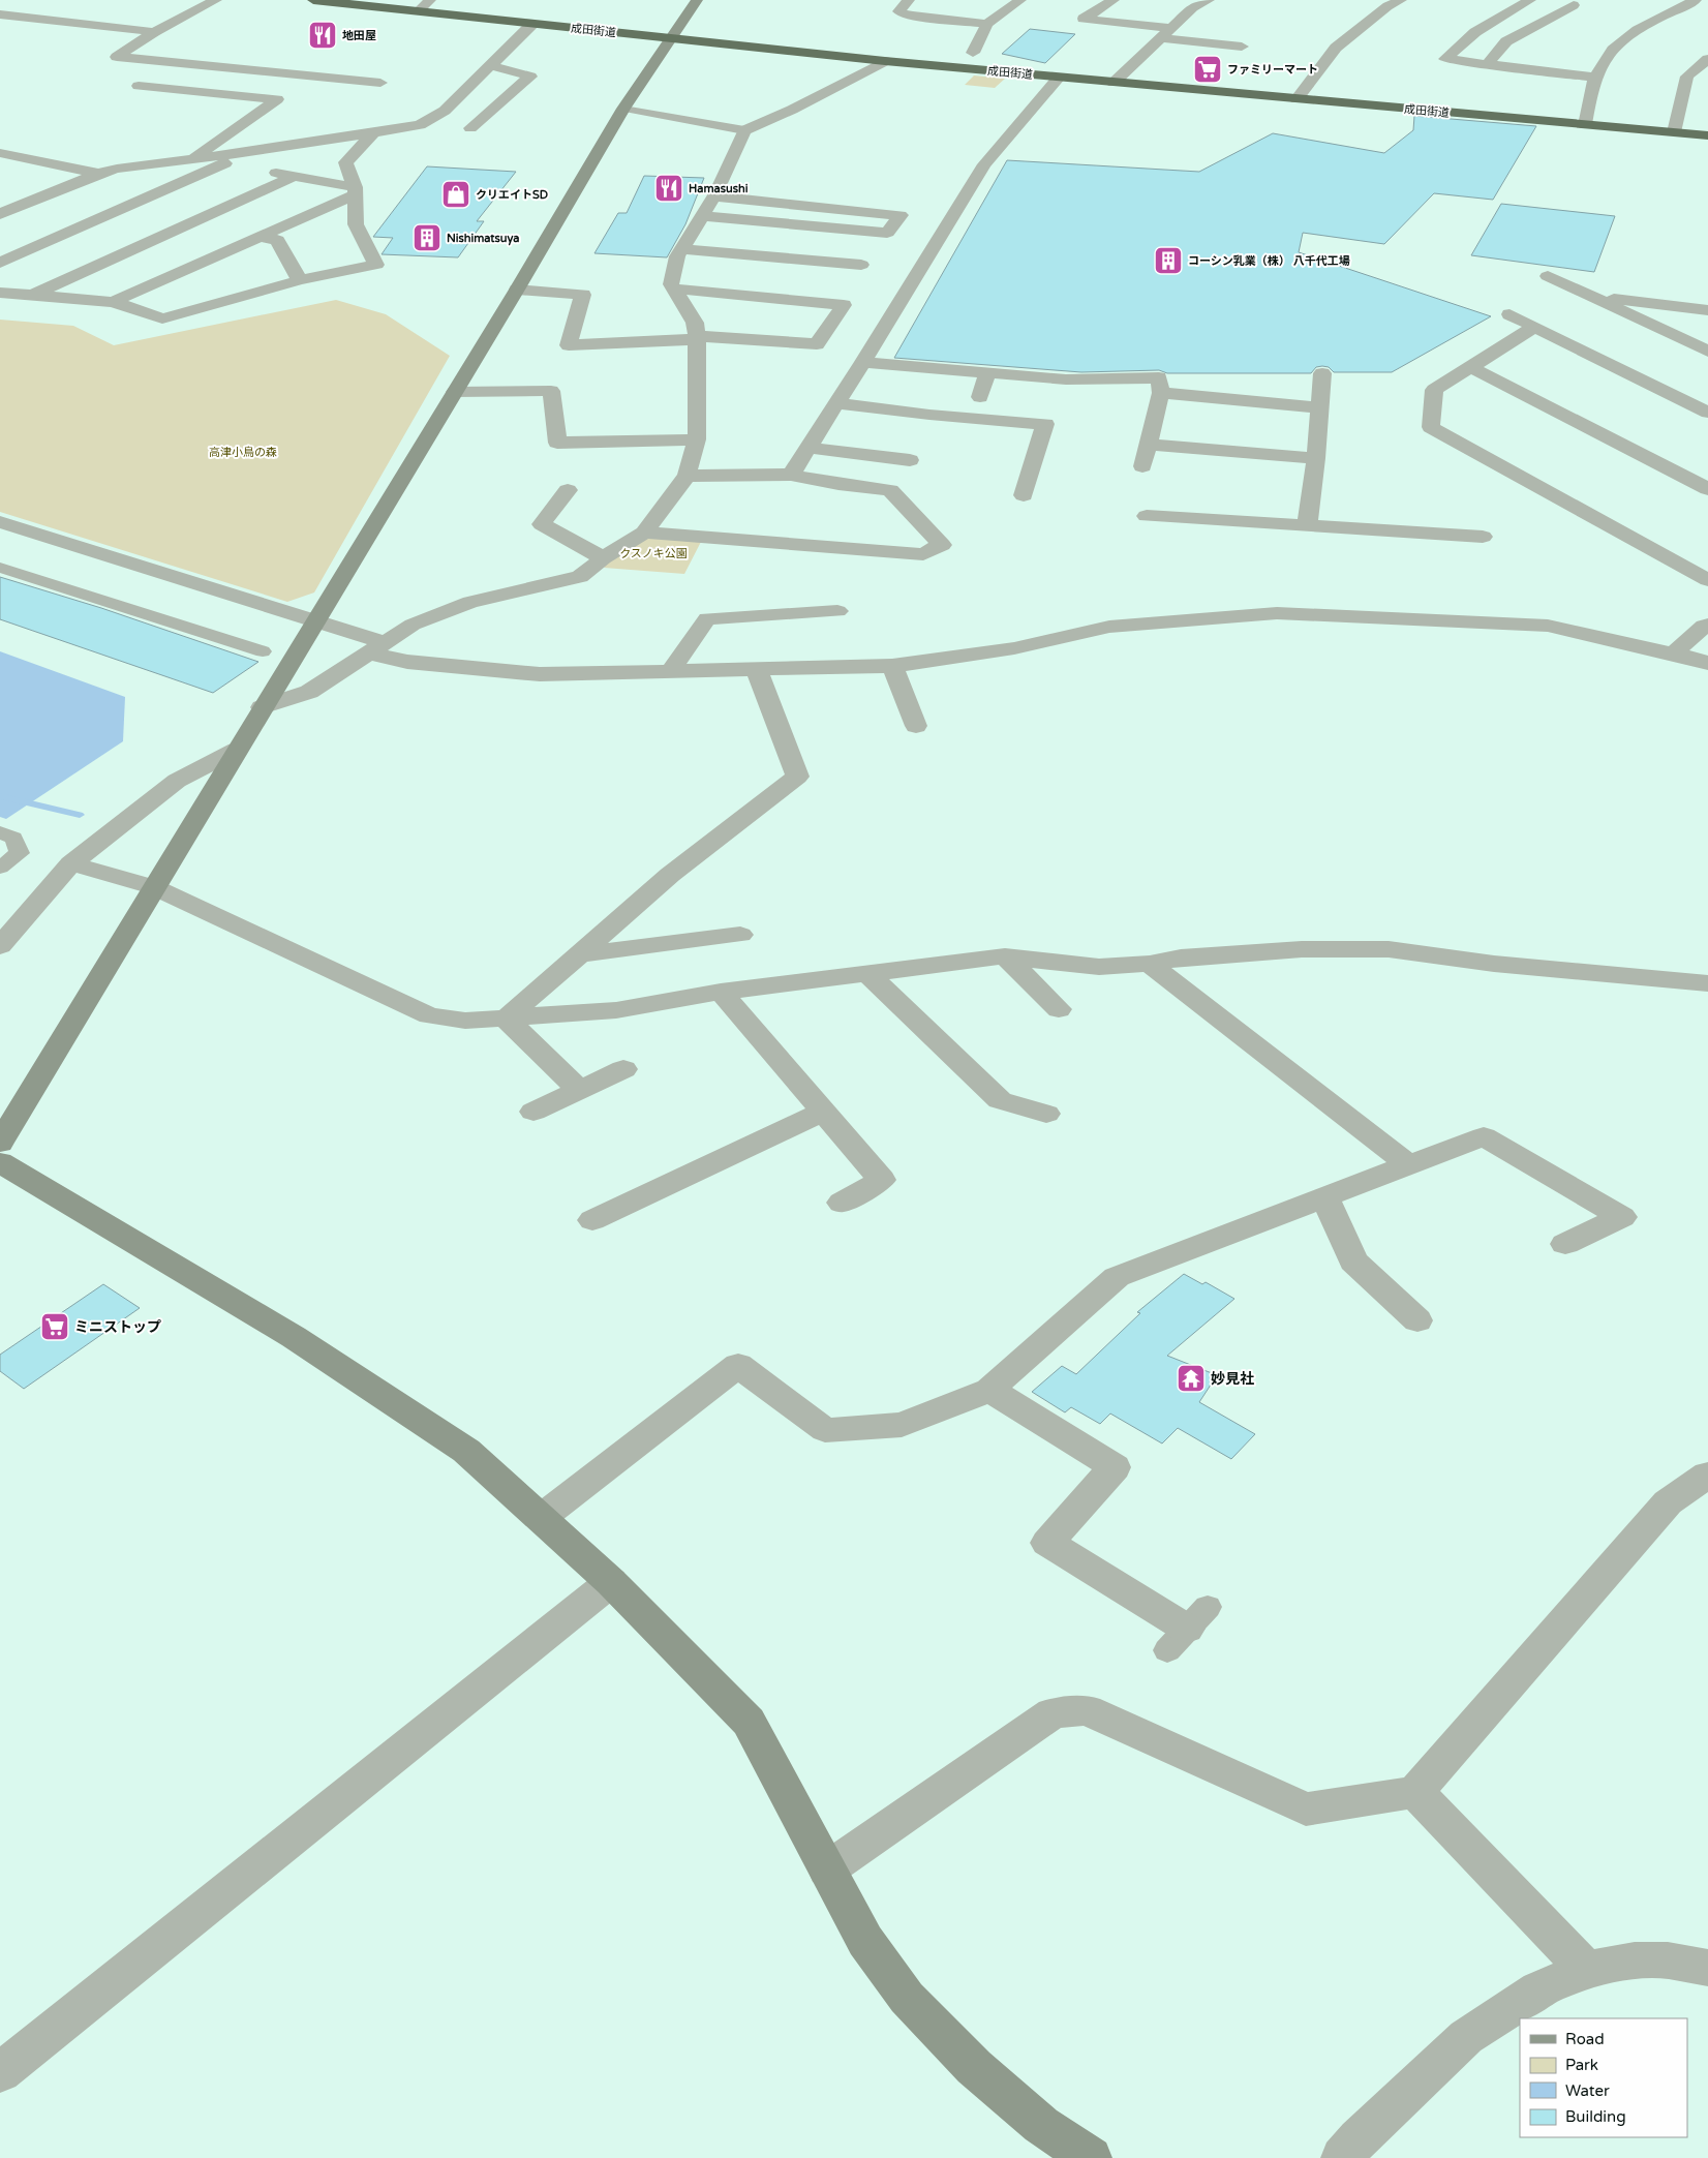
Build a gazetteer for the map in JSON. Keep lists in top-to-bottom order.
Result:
{
  "streets": {
    "highway": ["成田街道"]
  },
  "parks": ["高津小鳥の森", "クスノキ公園"],
  "places": {
    "restaurant": ["地田屋", "Hamasushi"],
    "supermarket": ["ファミリーマート", "ミニストップ"],
    "shop": ["クリエイトSD"],
    "building": ["Nishimatsuya", "コーシン乳業（株） 八千代工場"],
    "temple": ["妙見社"]
  },
  "legend": [
    "Road",
    "Park",
    "Water",
    "Building"
  ]
}
